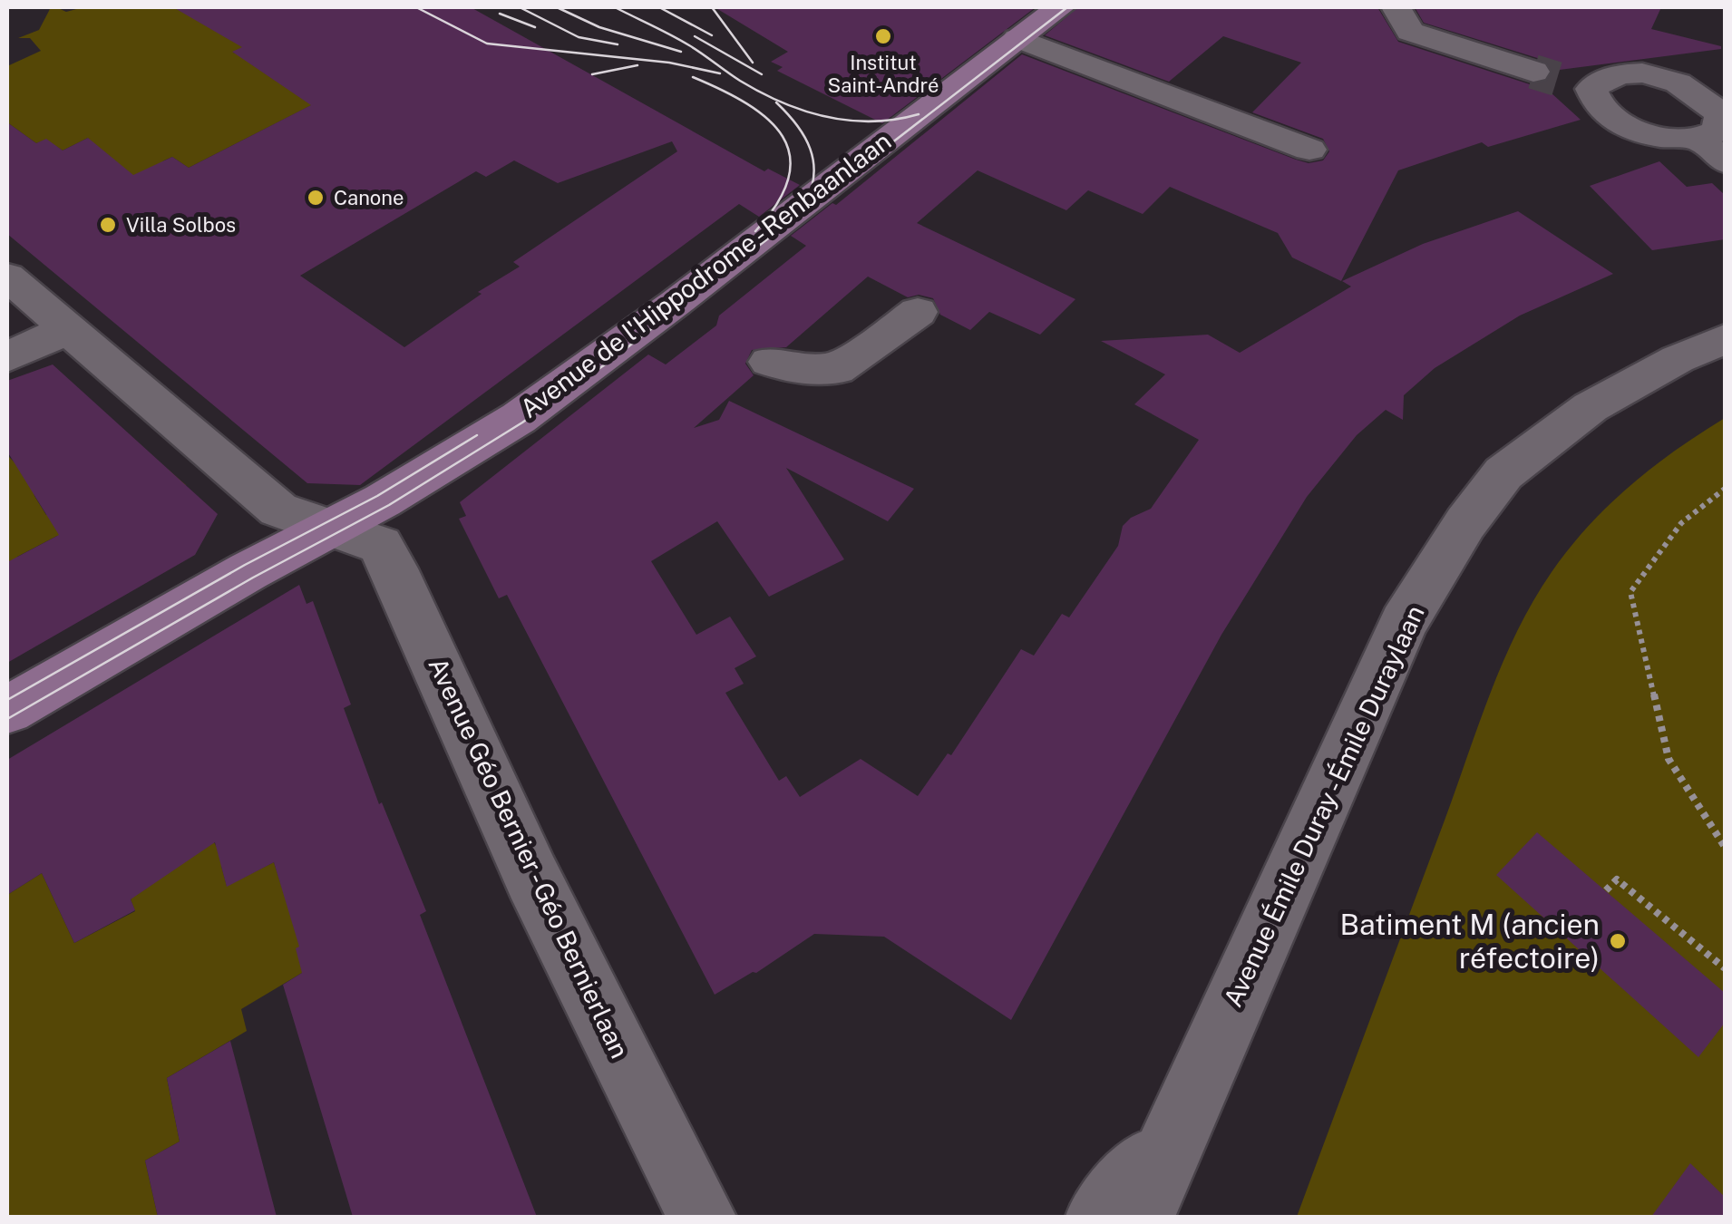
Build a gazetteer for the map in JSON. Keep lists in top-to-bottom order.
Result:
{
  "streets": {
    "main road": ["Avenue de l'Hippodrome - Renbaanlaan"],
    "street": ["Avenue Émile Duray - Émile Duraylaan", "Avenue Géo Bernier - Géo Bernierlaan"]
  },
  "crossings": [
    ["Avenue de l'Hippodrome - Renbaanlaan", "Avenue Géo Bernier - Géo Bernierlaan"]
  ],
  "places": [
    "Institut Saint-André",
    "Canone",
    "Villa Solbos",
    "Batiment M (ancien réfectoire)"
  ]
}
